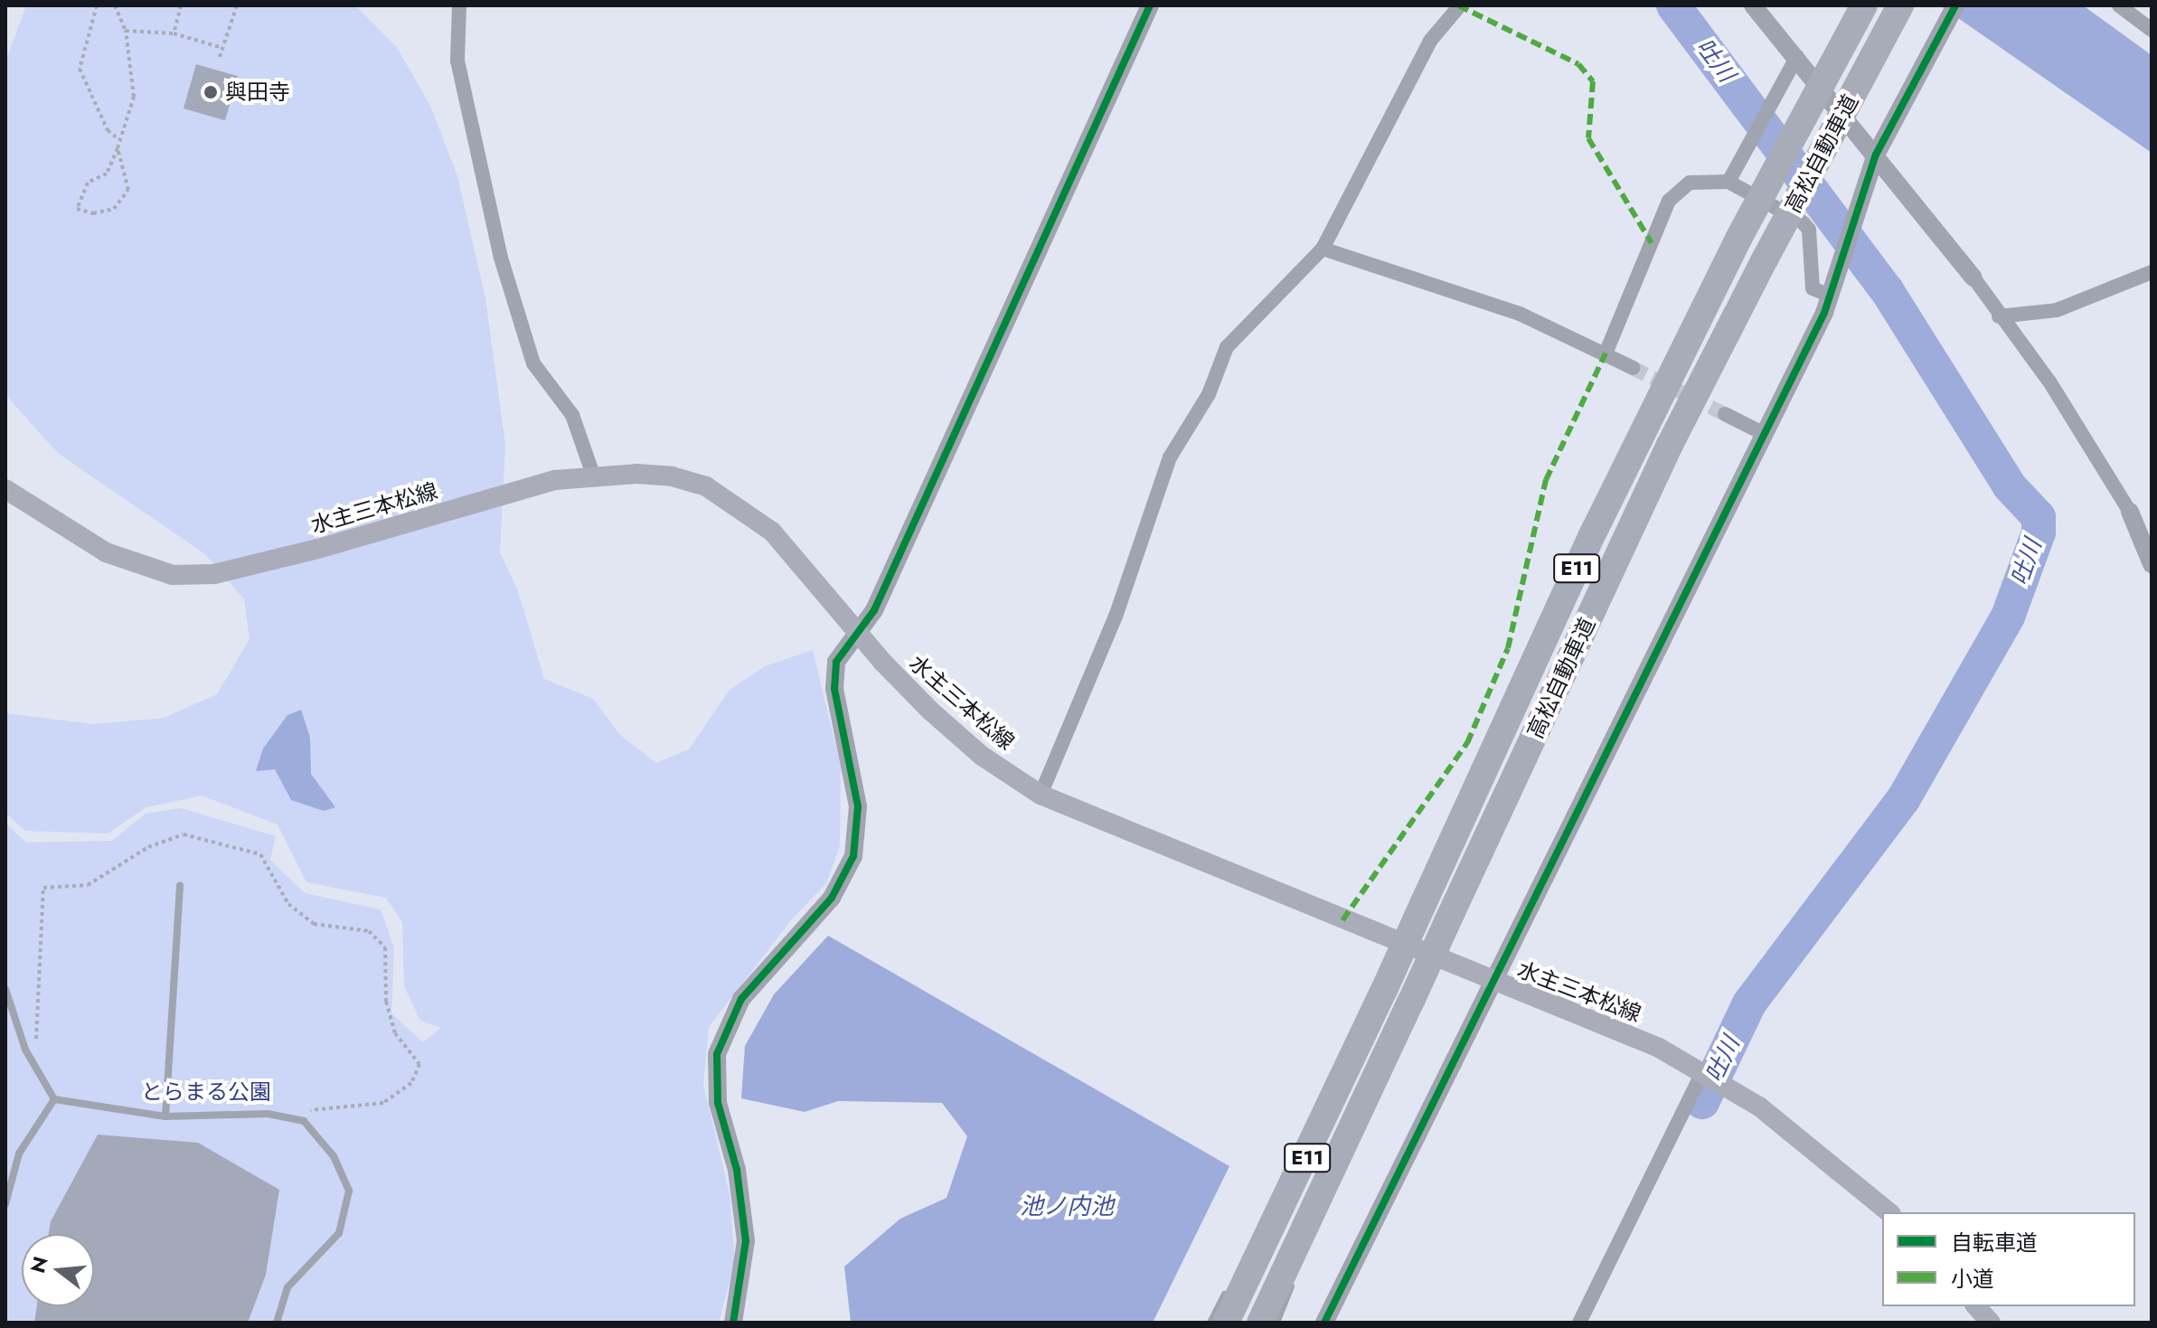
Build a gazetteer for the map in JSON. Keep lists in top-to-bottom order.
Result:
{
  "streets": {
    "highway": ["高松自動車道", "E11"],
    "main road": ["水主三本松線"]
  },
  "water": ["吐川", "池ノ内池"],
  "parks": ["とらまる公園"],
  "places": ["與田寺"],
  "legend": ["自転車道", "小道"],
  "north": "left"
}
